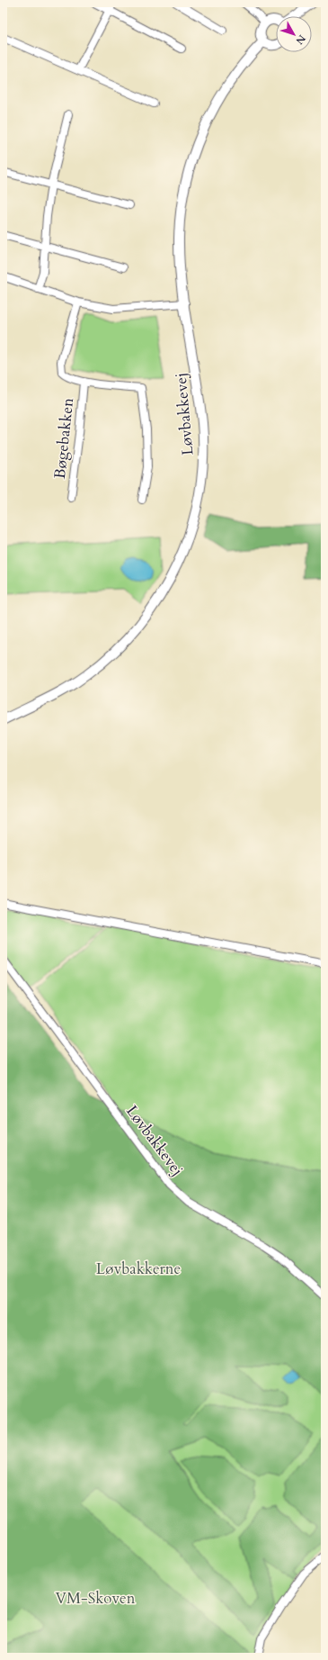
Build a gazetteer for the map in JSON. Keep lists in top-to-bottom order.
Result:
{
  "streets": {
    "street": ["Løvbakkevej", "Bøgebakken"]
  },
  "parks": ["Løvbakkerne", "VM-Skoven"],
  "north": "bottom right"
}
